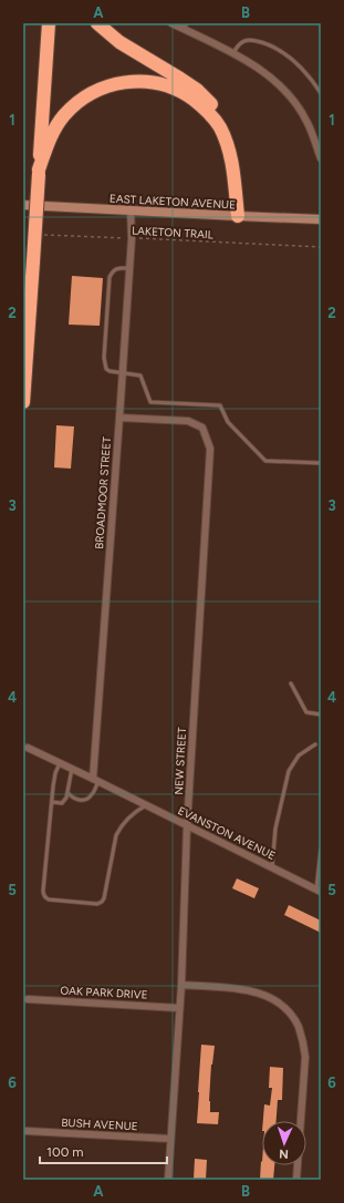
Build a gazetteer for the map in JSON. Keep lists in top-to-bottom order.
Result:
{
  "streets": {
    "main road": ["EAST LAKETON AVENUE"],
    "street": [
      "BROADMOOR STREET",
      "NEW STREET",
      "EVANSTON AVENUE",
      "OAK PARK DRIVE",
      "BUSH AVENUE"
    ],
    "path": ["LAKETON TRAIL"]
  },
  "crossings": [
    ["EAST LAKETON AVENUE", "BROADMOOR STREET"],
    ["LAKETON TRAIL", "BROADMOOR STREET"],
    ["BROADMOOR STREET", "NEW STREET"],
    ["BROADMOOR STREET", "EVANSTON AVENUE"],
    ["NEW STREET", "EVANSTON AVENUE"],
    ["NEW STREET", "OAK PARK DRIVE"],
    ["NEW STREET", "BUSH AVENUE"]
  ],
  "scale_bar": "100 m",
  "north": "bottom",
  "grid": {
    "columns": ["A", "B"],
    "rows": [
      "1",
      "2",
      "3",
      "4",
      "5",
      "6"
    ]
  }
}
